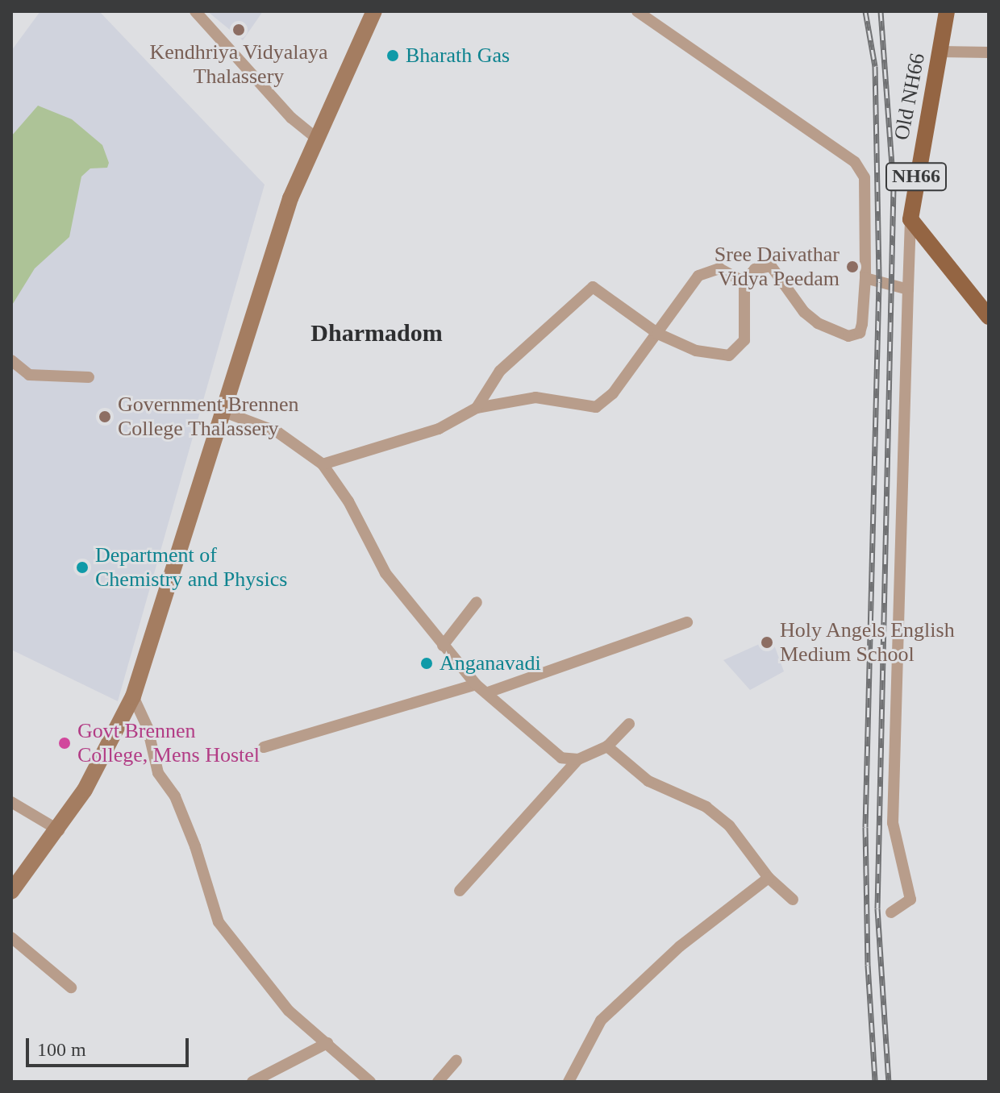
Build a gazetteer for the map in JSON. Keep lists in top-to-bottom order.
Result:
{
  "streets": {
    "main road": ["Old NH66", "NH66"]
  },
  "crossings": [
    ["Old NH66", "NH66"]
  ],
  "districts": ["Dharmadom"],
  "places": [
    "Kendhriya Vidyalaya Thalassery",
    "Bharath Gas",
    "Sree Daivathar Vidya Peedam",
    "Government Brennen College Thalassery",
    "Department of Chemistry and Physics",
    "Holy Angels English Medium School",
    "Anganavadi",
    "Govt Brennen College, Mens Hostel"
  ],
  "scale_bar": "100 m"
}
